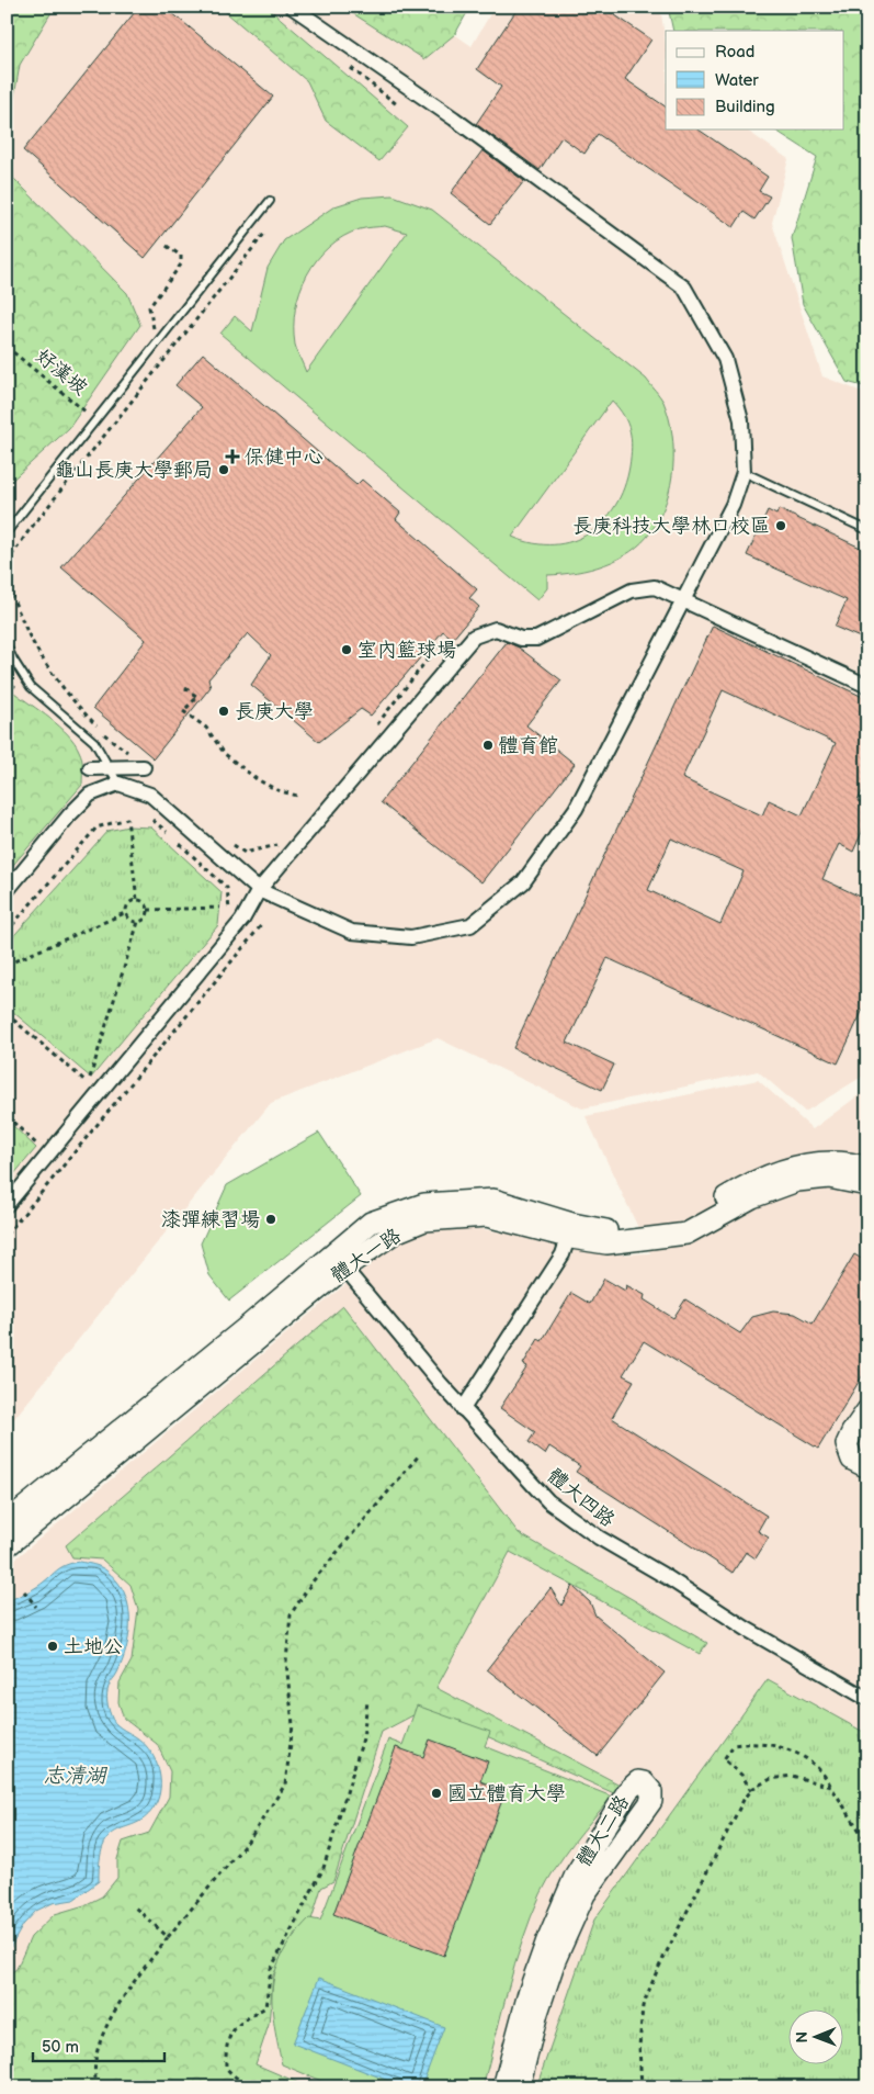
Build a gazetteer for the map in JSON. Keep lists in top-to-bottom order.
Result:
{
  "streets": {
    "street": ["體大一路", "體大四路", "體大二路"],
    "path": ["好漢坡"]
  },
  "crossings": [
    ["體大一路", "體大四路"]
  ],
  "water": ["志清湖"],
  "places": {
    "health": ["保健中心"],
    "other": [
      "龜山長庚大學郵局",
      "長庚科技大學林口校區",
      "室內籃球場",
      "長庚大學",
      "體育館",
      "漆彈練習場",
      "土地公",
      "國立體育大學"
    ]
  },
  "legend": ["Road", "Water", "Building"],
  "scale_bar": "50 m",
  "north": "left"
}
